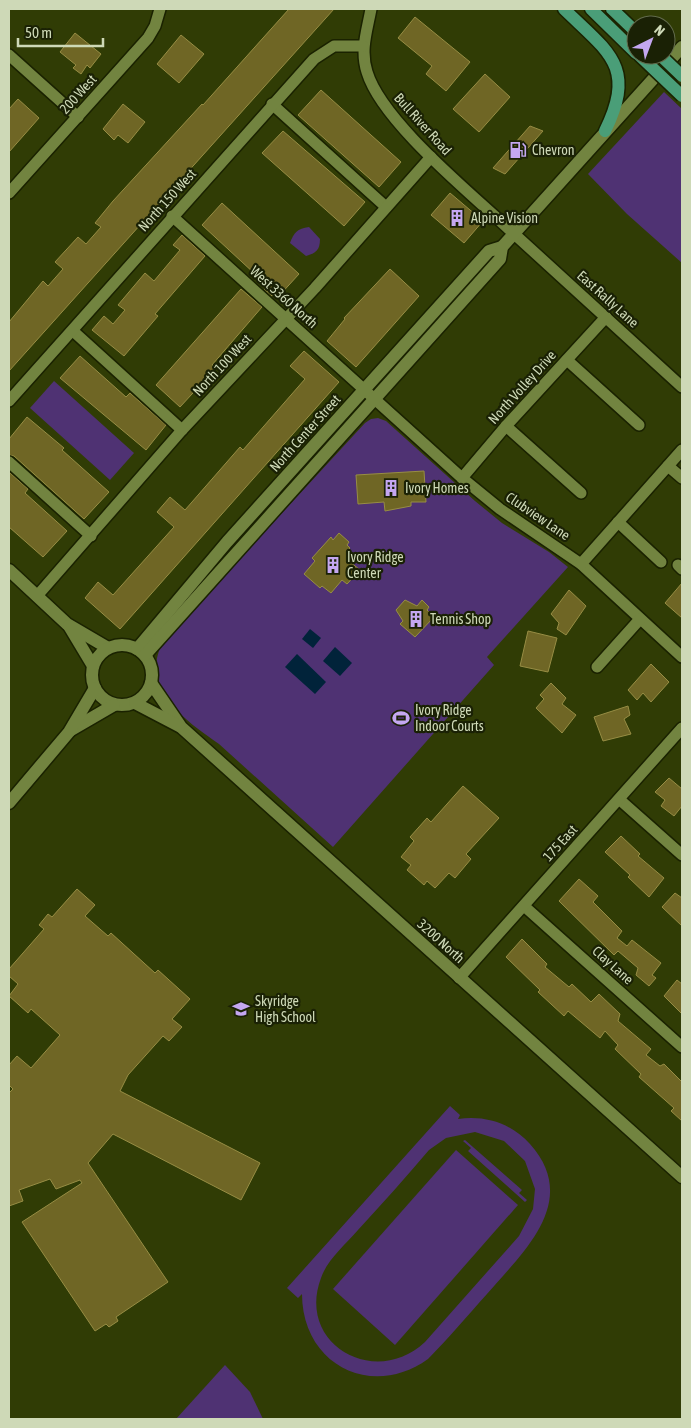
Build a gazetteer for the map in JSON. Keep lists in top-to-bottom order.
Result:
{
  "streets": {
    "street": [
      "200 West",
      "Bull River Road",
      "North 150 West",
      "West 3360 North",
      "East Rally Lane",
      "North 100 West",
      "North Volley Drive",
      "North Center Street",
      "Clubview Lane",
      "175 East",
      "3200 North",
      "Clay Lane"
    ]
  },
  "crossings": [
    ["Bull River Road", "North 150 West"],
    ["Bull River Road", "East Rally Lane"],
    ["Bull River Road", "North 100 West"],
    ["Bull River Road", "North Center Street"],
    ["North 150 West", "West 3360 North"],
    ["West 3360 North", "North 100 West"],
    ["West 3360 North", "North Center Street"],
    ["West 3360 North", "Clubview Lane"],
    ["East Rally Lane", "North Volley Drive"],
    ["East Rally Lane", "North Center Street"],
    ["North Volley Drive", "Clubview Lane"],
    ["North Center Street", "Clubview Lane"],
    ["175 East", "3200 North"],
    ["175 East", "Clay Lane"]
  ],
  "places": {
    "fuel station": ["Chevron"],
    "building": [
      "Alpine Vision",
      "Ivory Homes",
      "Ivory Ridge Center",
      "Tennis Shop"
    ],
    "sports": ["Ivory Ridge Indoor Courts"],
    "school or university": ["Skyridge High School"]
  },
  "scale_bar": "50 m",
  "north": "top right"
}
